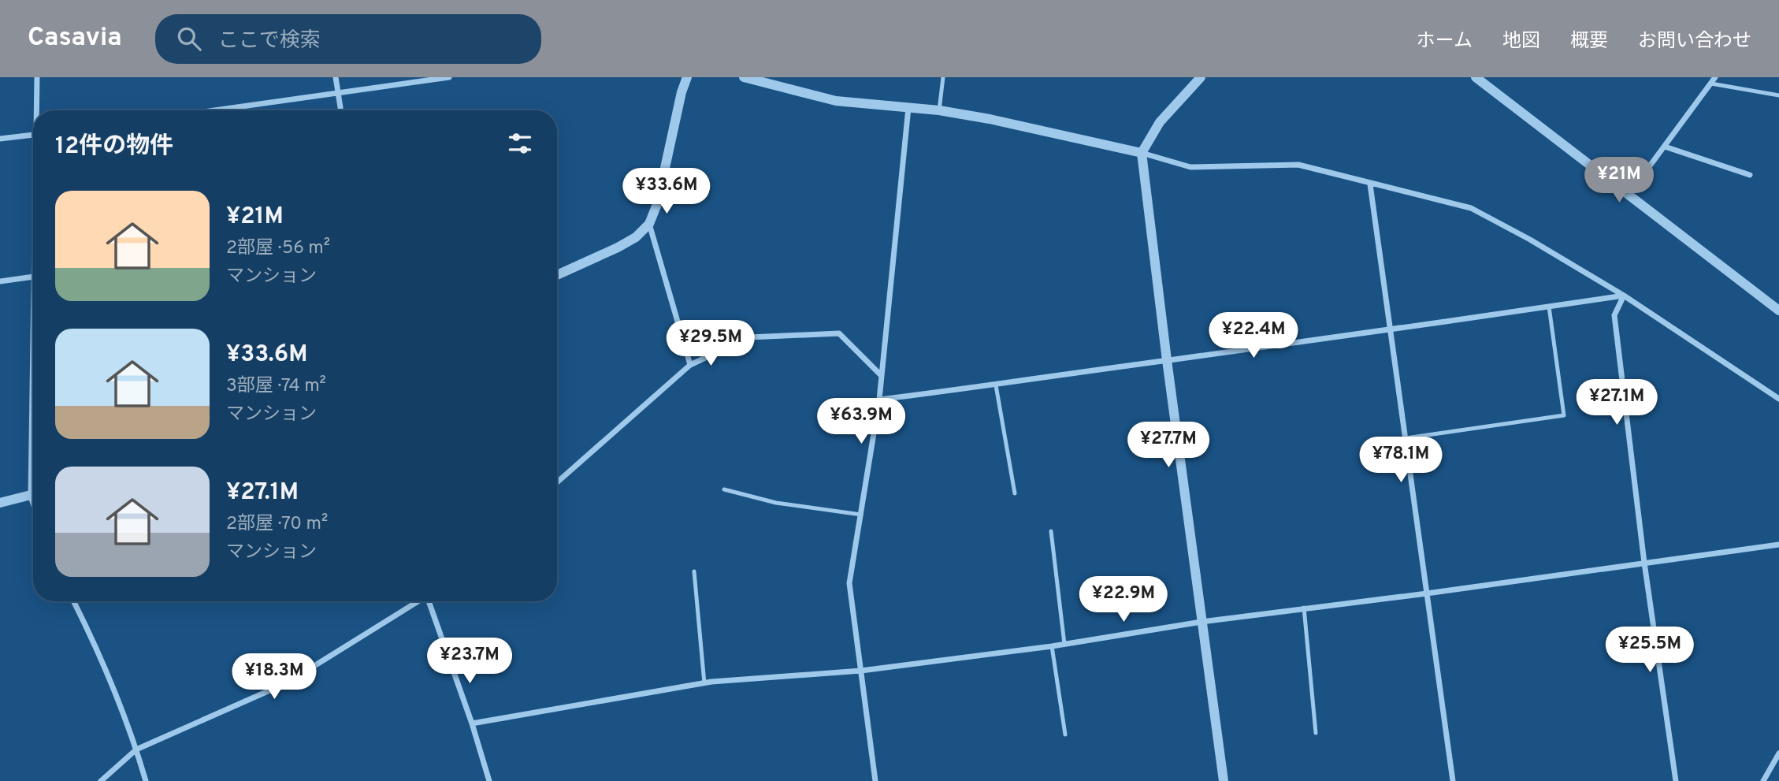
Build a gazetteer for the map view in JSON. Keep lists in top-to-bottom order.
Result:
{
  "page": {
    "header": "Casavia",
    "search": "ここで検索",
    "nav": [
      "ホーム",
      "地図",
      "概要",
      "お問い合わせ"
    ],
    "heading": "12件の物件",
    "price": [
      "¥21M",
      "¥33.6M",
      "¥22.4M",
      "¥29.5M",
      "¥27.1M",
      "¥63.9M",
      "¥27.7M",
      "¥78.1M",
      "¥22.9M",
      "¥25.5M",
      "¥23.7M",
      "¥18.3M"
    ],
    "list": [
      {
        "name": "¥21M",
        "note": "2部屋 · 56 m² · マンション"
      },
      {
        "name": "¥33.6M",
        "note": "3部屋 · 74 m² · マンション"
      },
      {
        "name": "¥27.1M",
        "note": "2部屋 · 70 m² · マンション"
      }
    ]
  }
}
